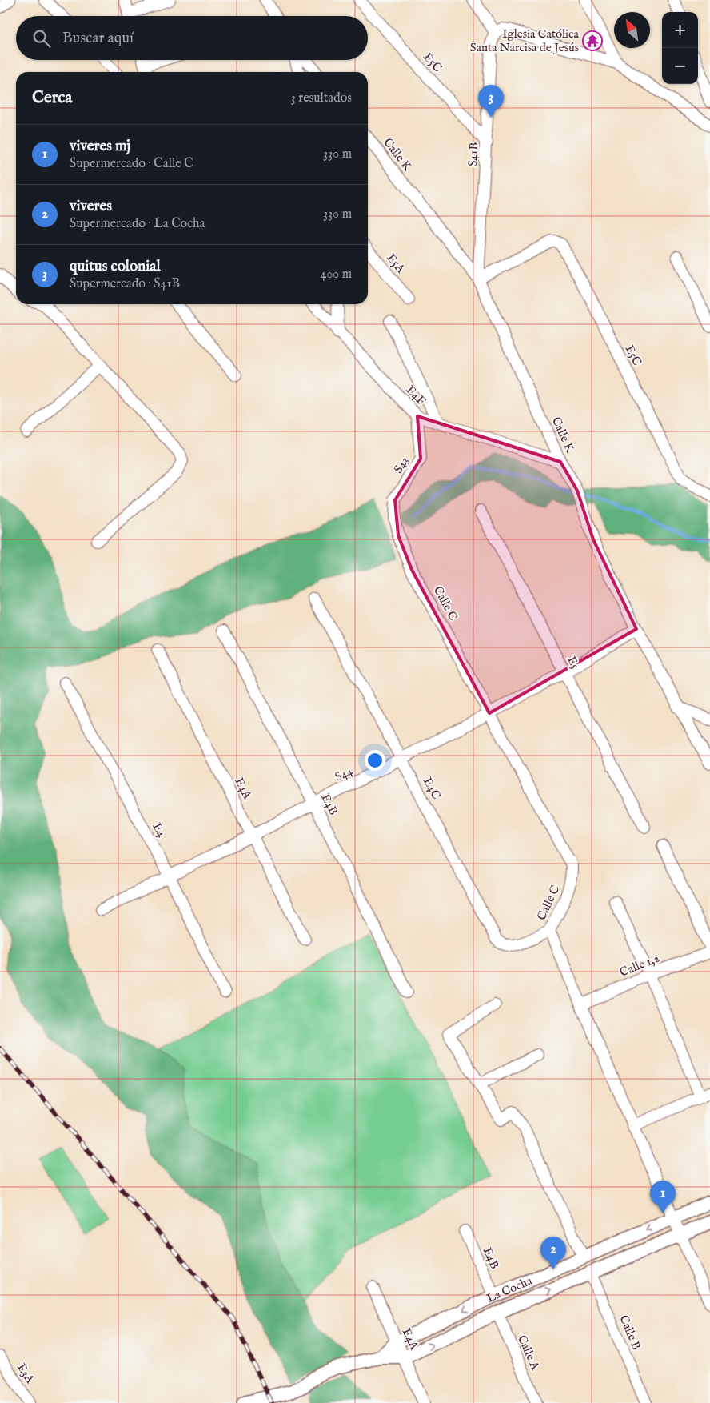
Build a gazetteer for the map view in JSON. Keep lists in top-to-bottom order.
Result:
{
  "streets": {
    "street": [
      "E5C",
      "Calle K",
      "S41B",
      "E5A",
      "E4F",
      "S43",
      "Calle C",
      "E5",
      "S44",
      "E4A",
      "E4C",
      "E4B",
      "E4",
      "Calle 1,2",
      "La Cocha",
      "Calle B",
      "Calle A",
      "E3A"
    ]
  },
  "crossings": [
    ["E5C", "Calle K"],
    ["E5C", "S41B"],
    ["Calle K", "S41B"],
    ["Calle K", "E4F"],
    ["Calle K", "S44"],
    ["E4F", "S43"],
    ["S43", "Calle C"],
    ["Calle C", "S44"],
    ["Calle C", "E4C"],
    ["Calle C", "Calle 1,2"],
    ["Calle C", "La Cocha"],
    ["E5", "S44"],
    ["S44", "E4A"],
    ["S44", "E4C"],
    ["S44", "E4B"],
    ["S44", "E4"],
    ["E4A", "La Cocha"],
    ["E4B", "La Cocha"],
    ["La Cocha", "Calle B"],
    ["La Cocha", "Calle A"]
  ],
  "places": {
    "temple": ["Iglesia Católica Santa Narcisa de Jesús"]
  },
  "north": "top left",
  "page": {
    "map_buttons": ["+", "−"],
    "search": "Buscar aquí",
    "heading": ["Cerca", "3 resultados"],
    "pins": ["3", "1", "2"],
    "list": [
      {
        "mark": "1",
        "name": "viveres mj",
        "note": "Supermercado · Calle C",
        "value": "330 m"
      },
      {
        "mark": "2",
        "name": "viveres",
        "note": "Supermercado · La Cocha",
        "value": "330 m"
      },
      {
        "mark": "3",
        "name": "quitus colonial",
        "note": "Supermercado · S41B",
        "value": "400 m"
      }
    ]
  }
}
